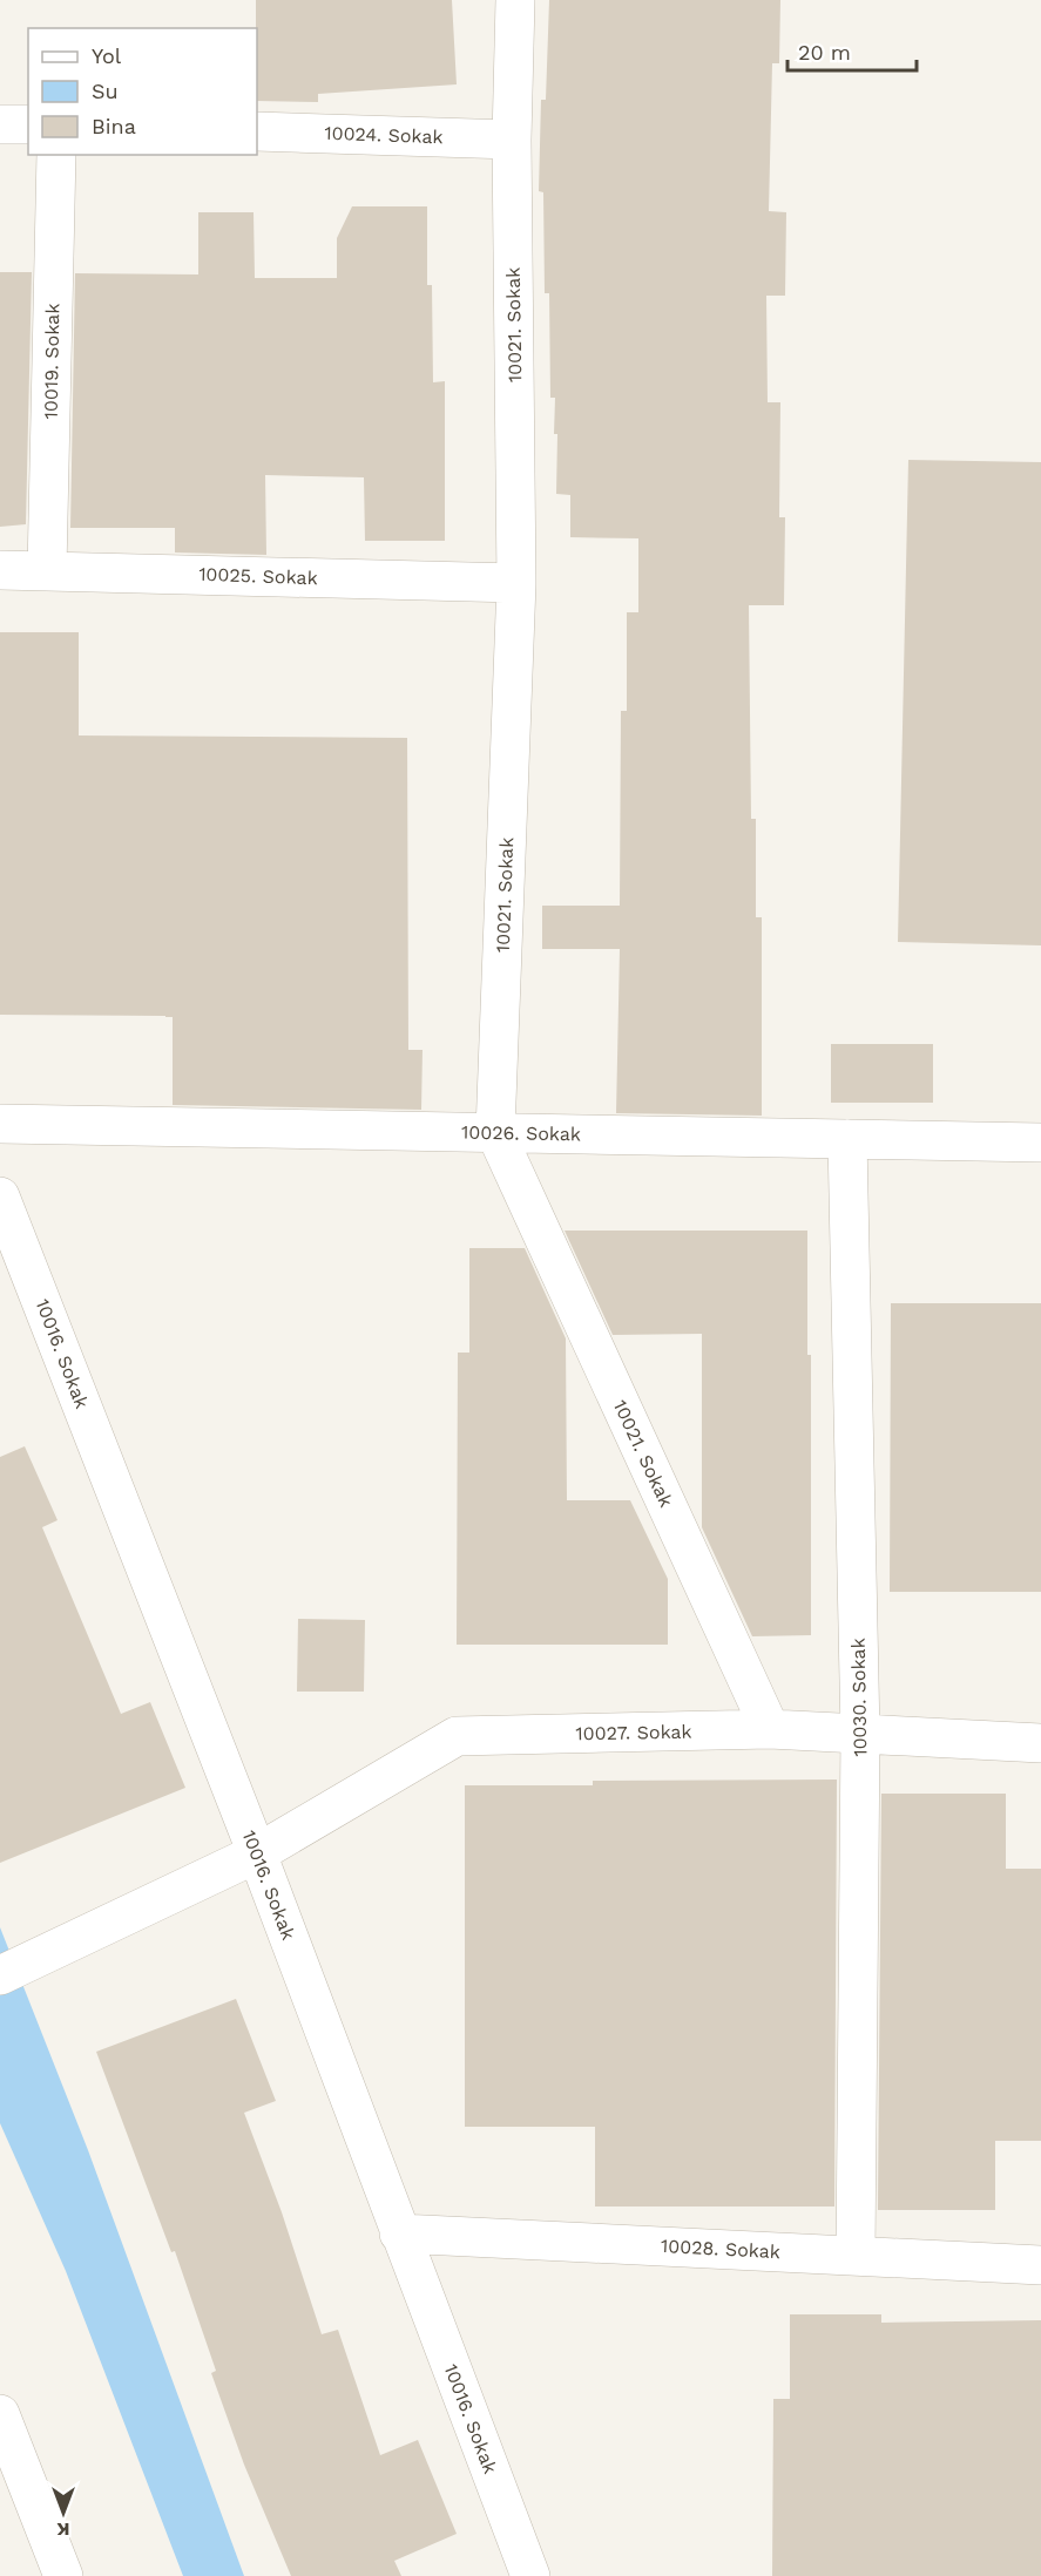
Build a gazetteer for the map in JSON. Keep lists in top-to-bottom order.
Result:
{
  "streets": {
    "street": [
      "10024. Sokak",
      "10021. Sokak",
      "10019. Sokak",
      "10025. Sokak",
      "10026. Sokak",
      "10016. Sokak",
      "10030. Sokak",
      "10027. Sokak",
      "10028. Sokak"
    ]
  },
  "crossings": [
    ["10024. Sokak", "10021. Sokak"],
    ["10021. Sokak", "10025. Sokak"],
    ["10021. Sokak", "10026. Sokak"],
    ["10021. Sokak", "10027. Sokak"],
    ["10019. Sokak", "10025. Sokak"],
    ["10026. Sokak", "10030. Sokak"],
    ["10016. Sokak", "10027. Sokak"],
    ["10016. Sokak", "10028. Sokak"],
    ["10030. Sokak", "10027. Sokak"],
    ["10030. Sokak", "10028. Sokak"]
  ],
  "legend": ["Yol", "Su", "Bina"],
  "scale_bar": "20 m",
  "north": "bottom"
}
